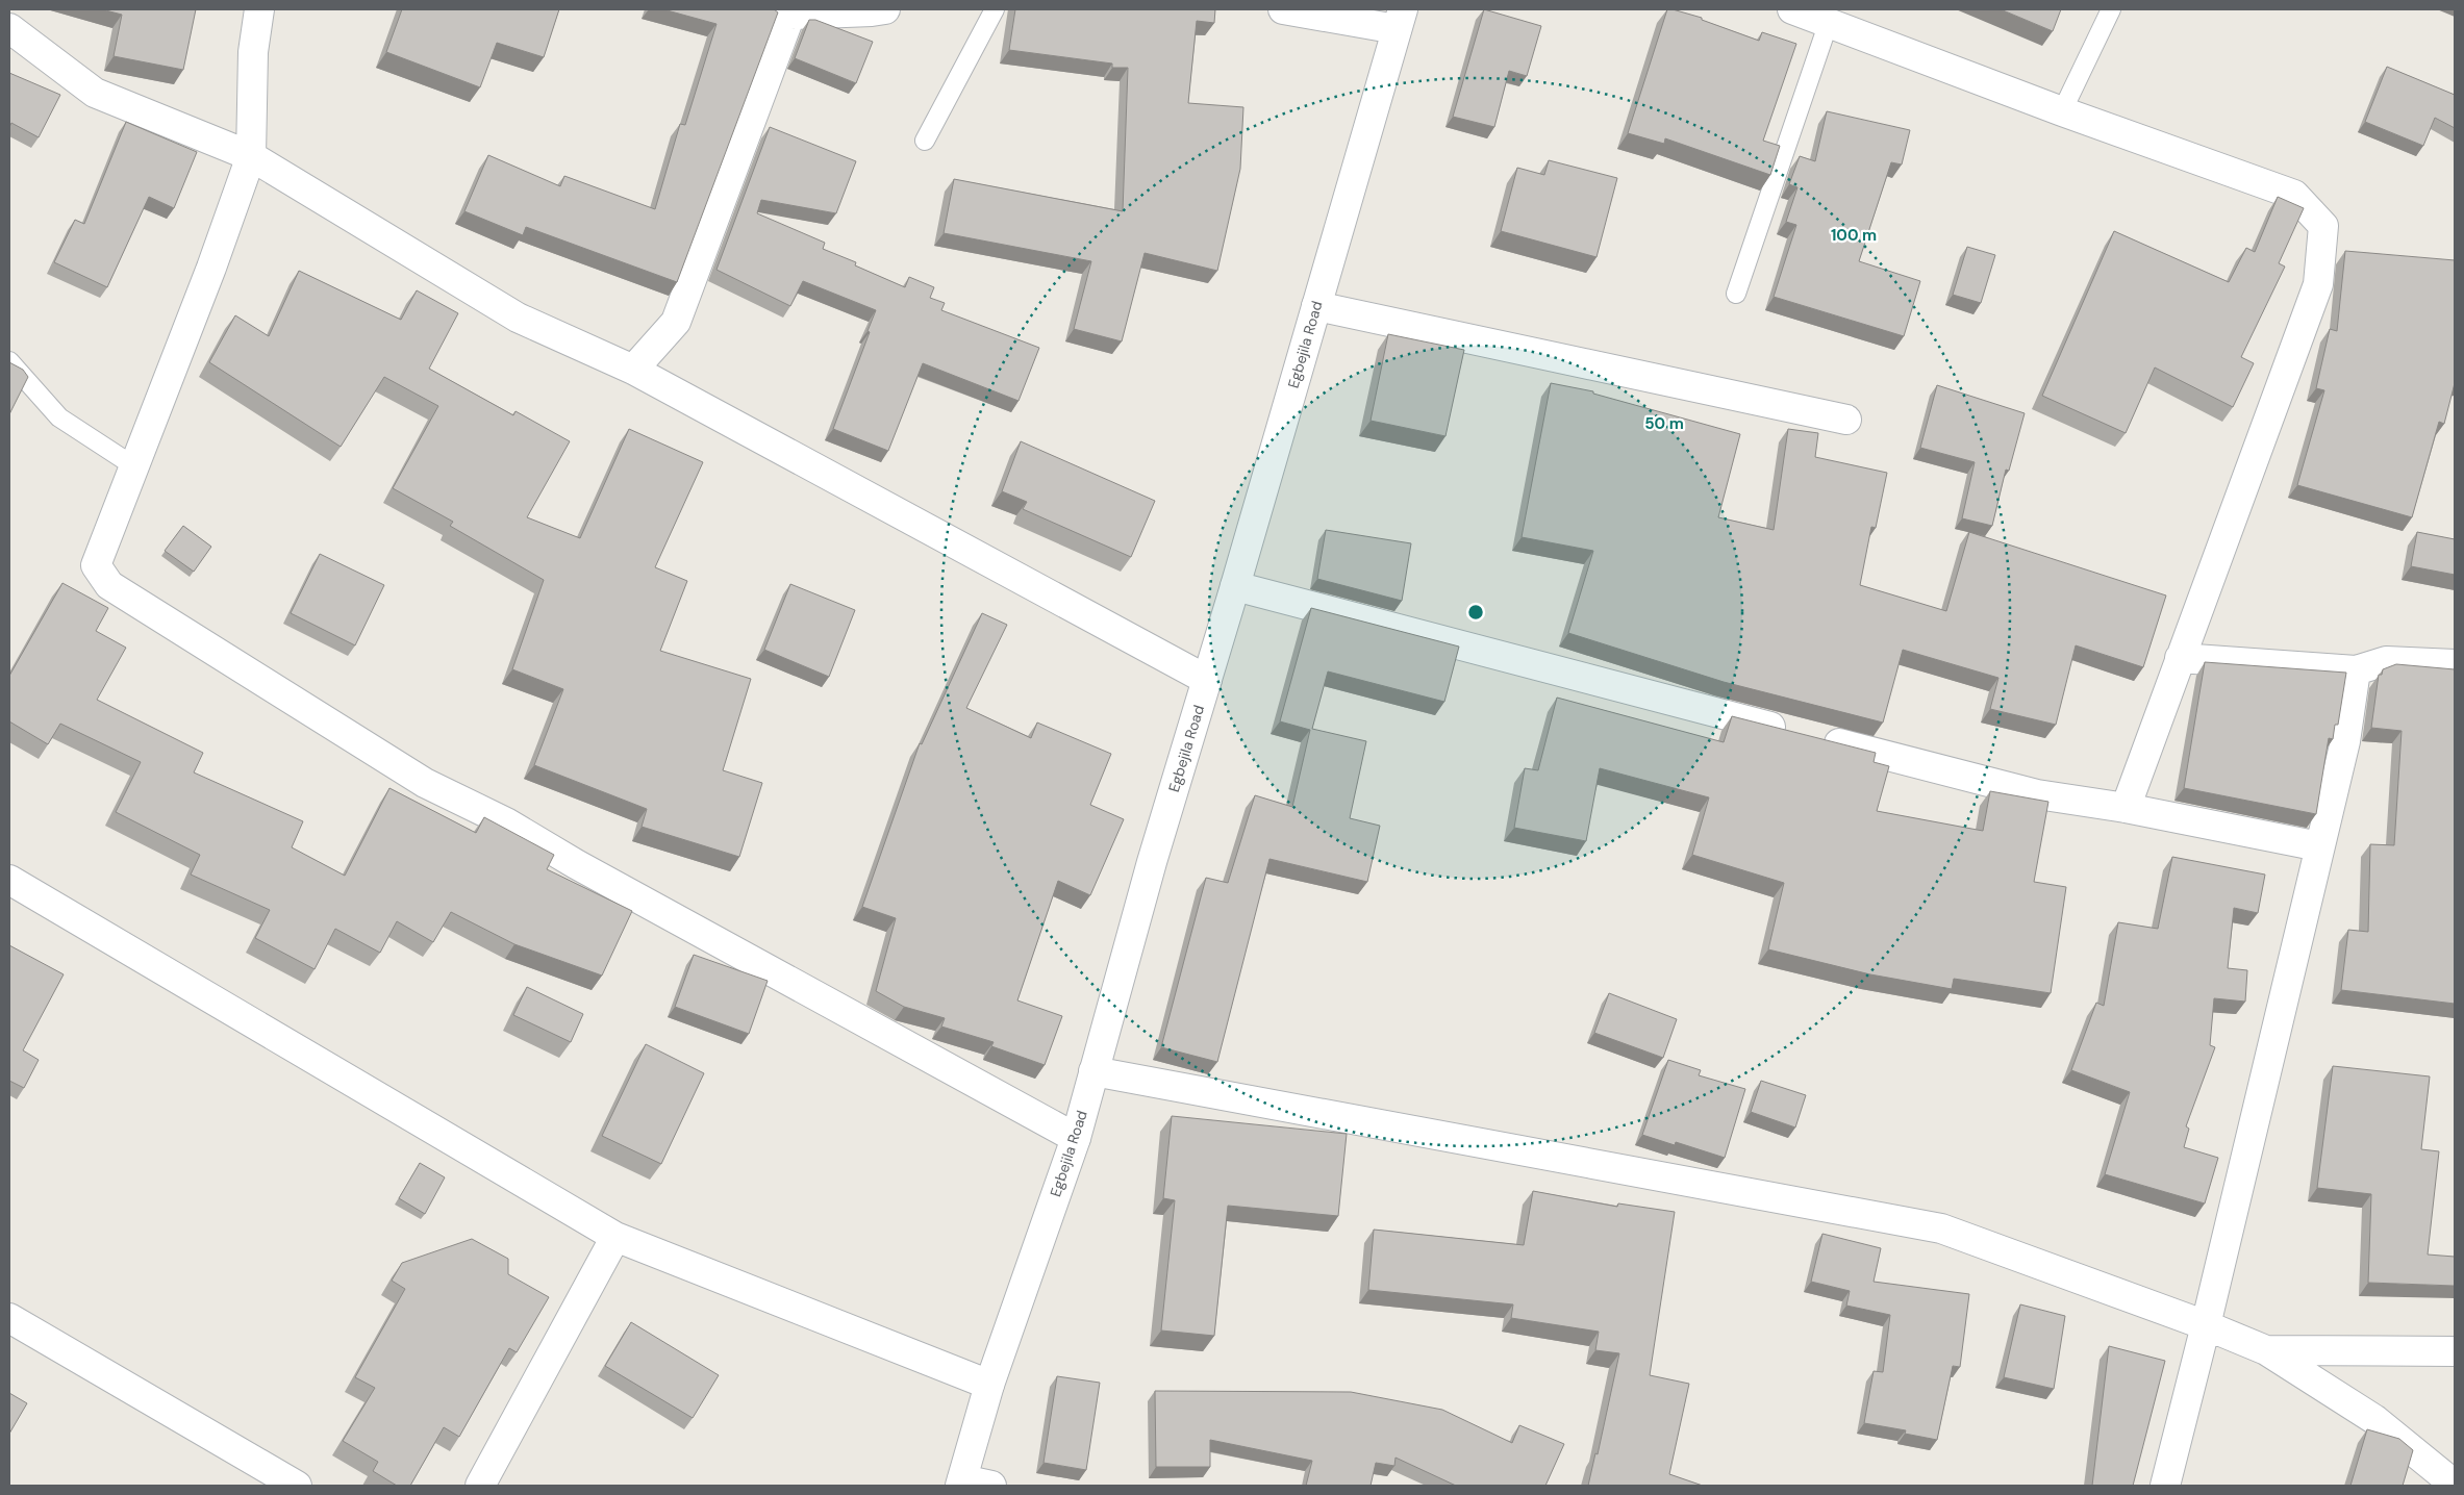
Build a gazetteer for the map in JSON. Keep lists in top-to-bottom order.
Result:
{
  "streets": {
    "street": ["Egbejila Road"]
  },
  "rings": ["100 m", "50 m"]
}
